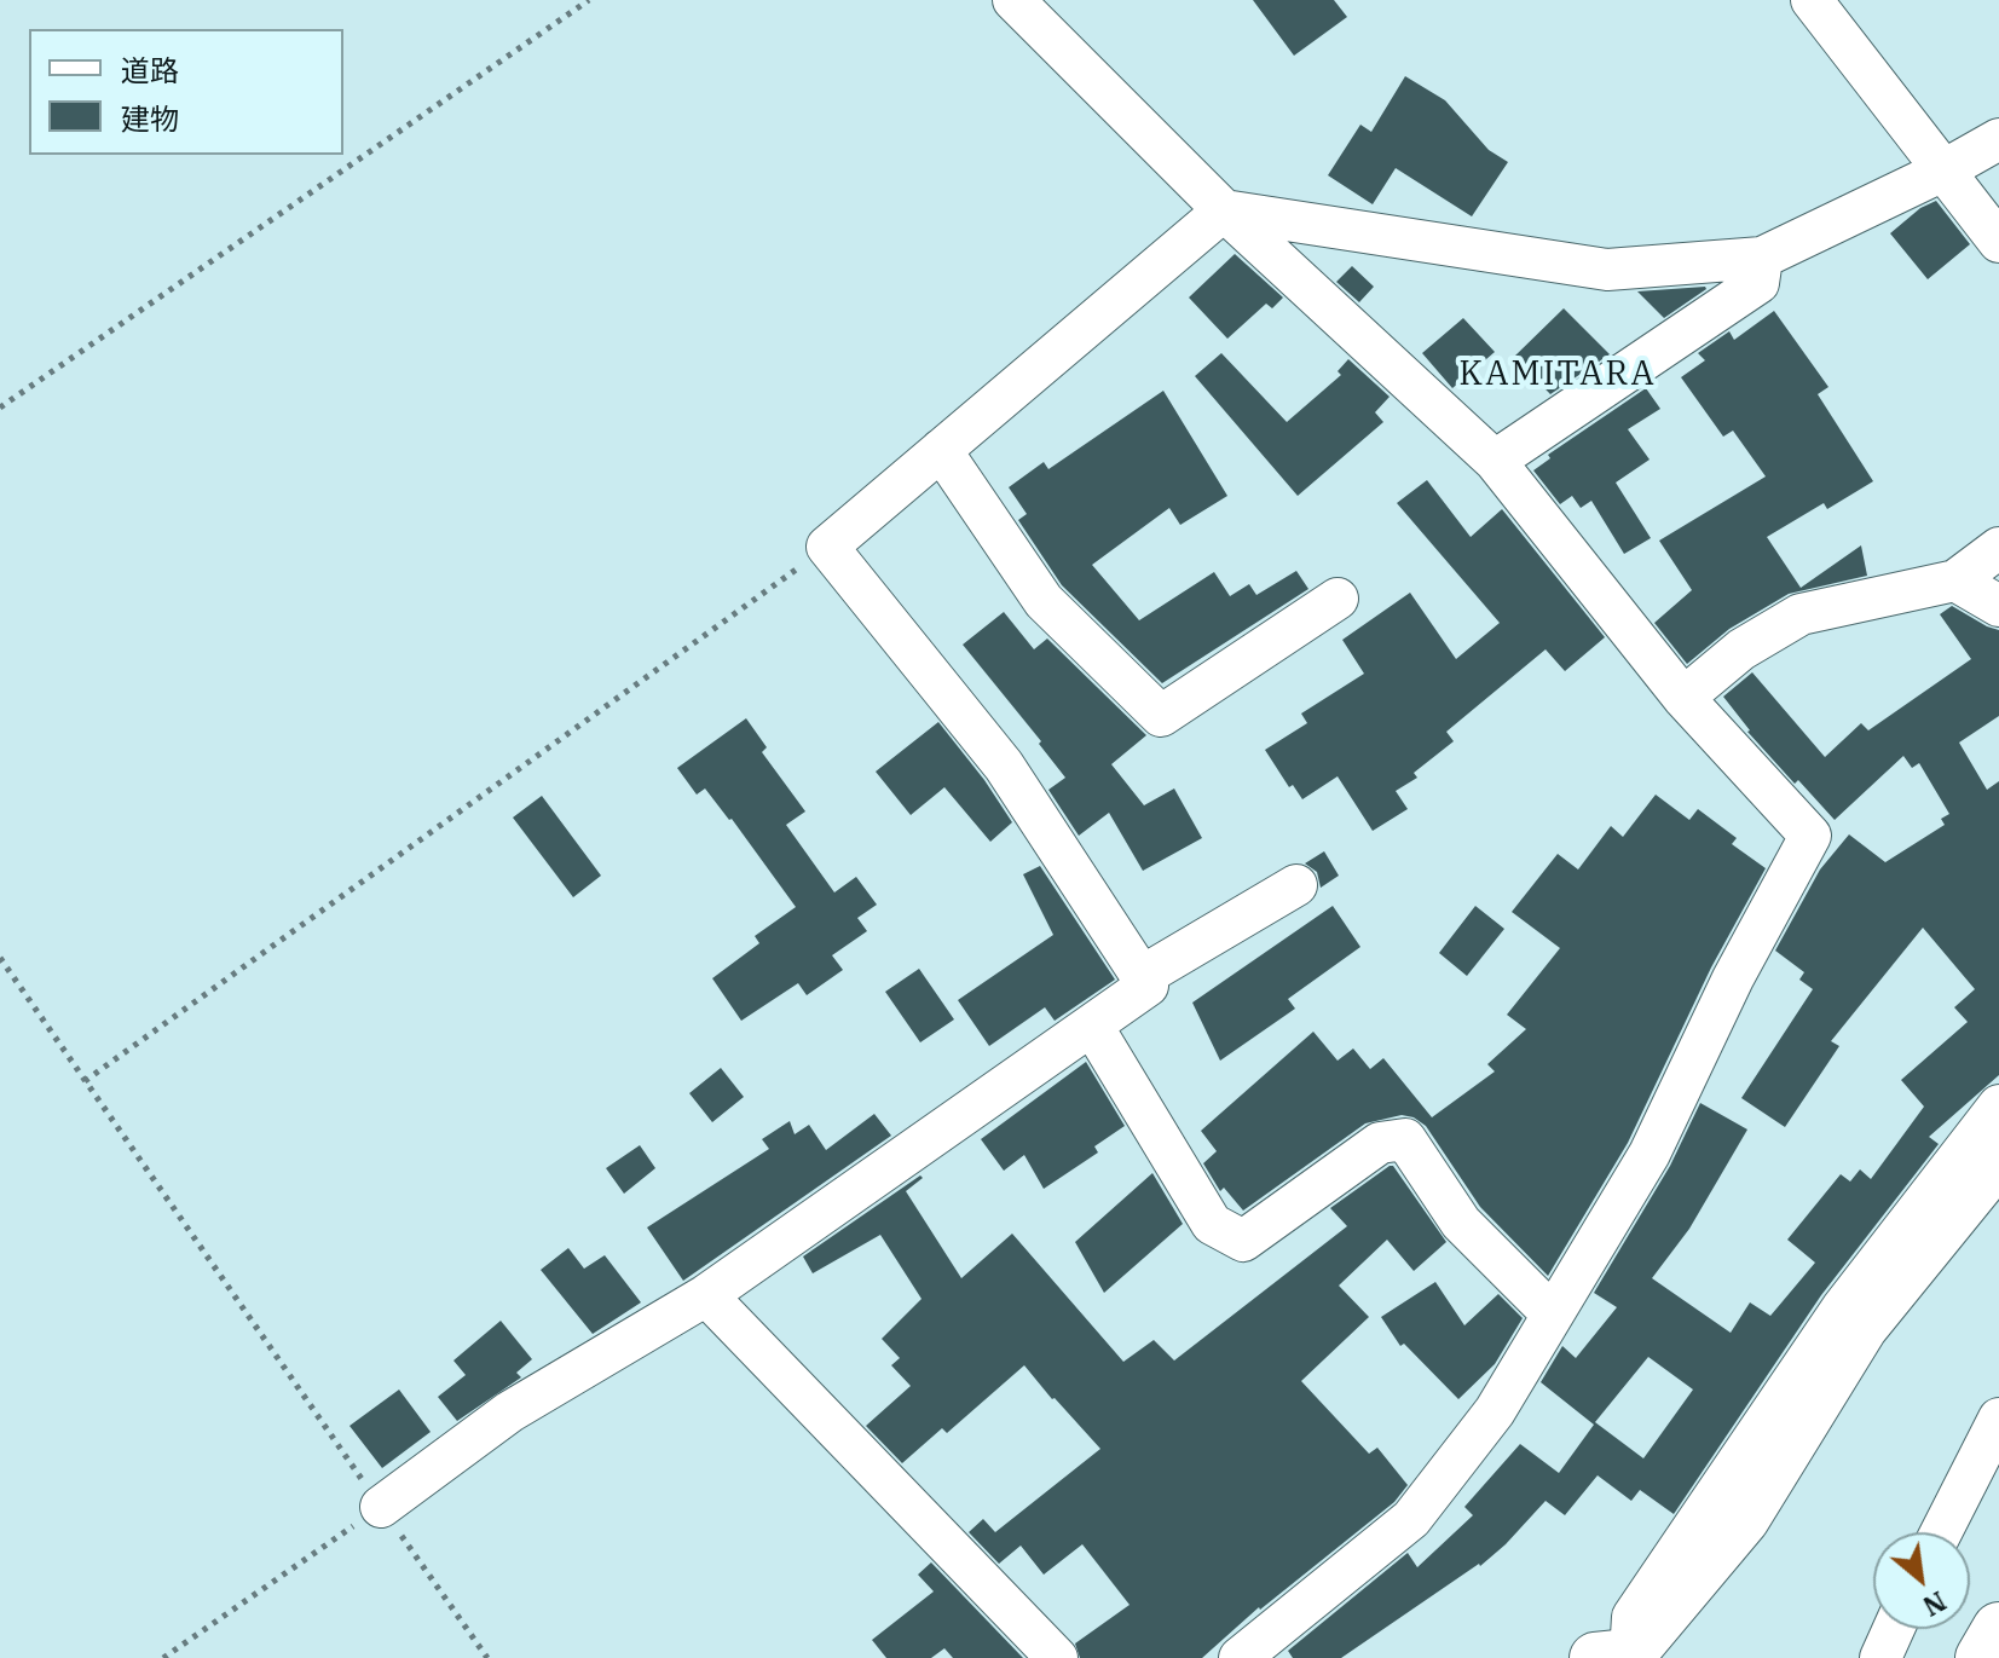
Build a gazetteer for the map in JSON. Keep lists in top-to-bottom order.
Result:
{
  "districts": ["KAMITARA"],
  "legend": ["道路", "建物"],
  "north": "bottom right"
}
